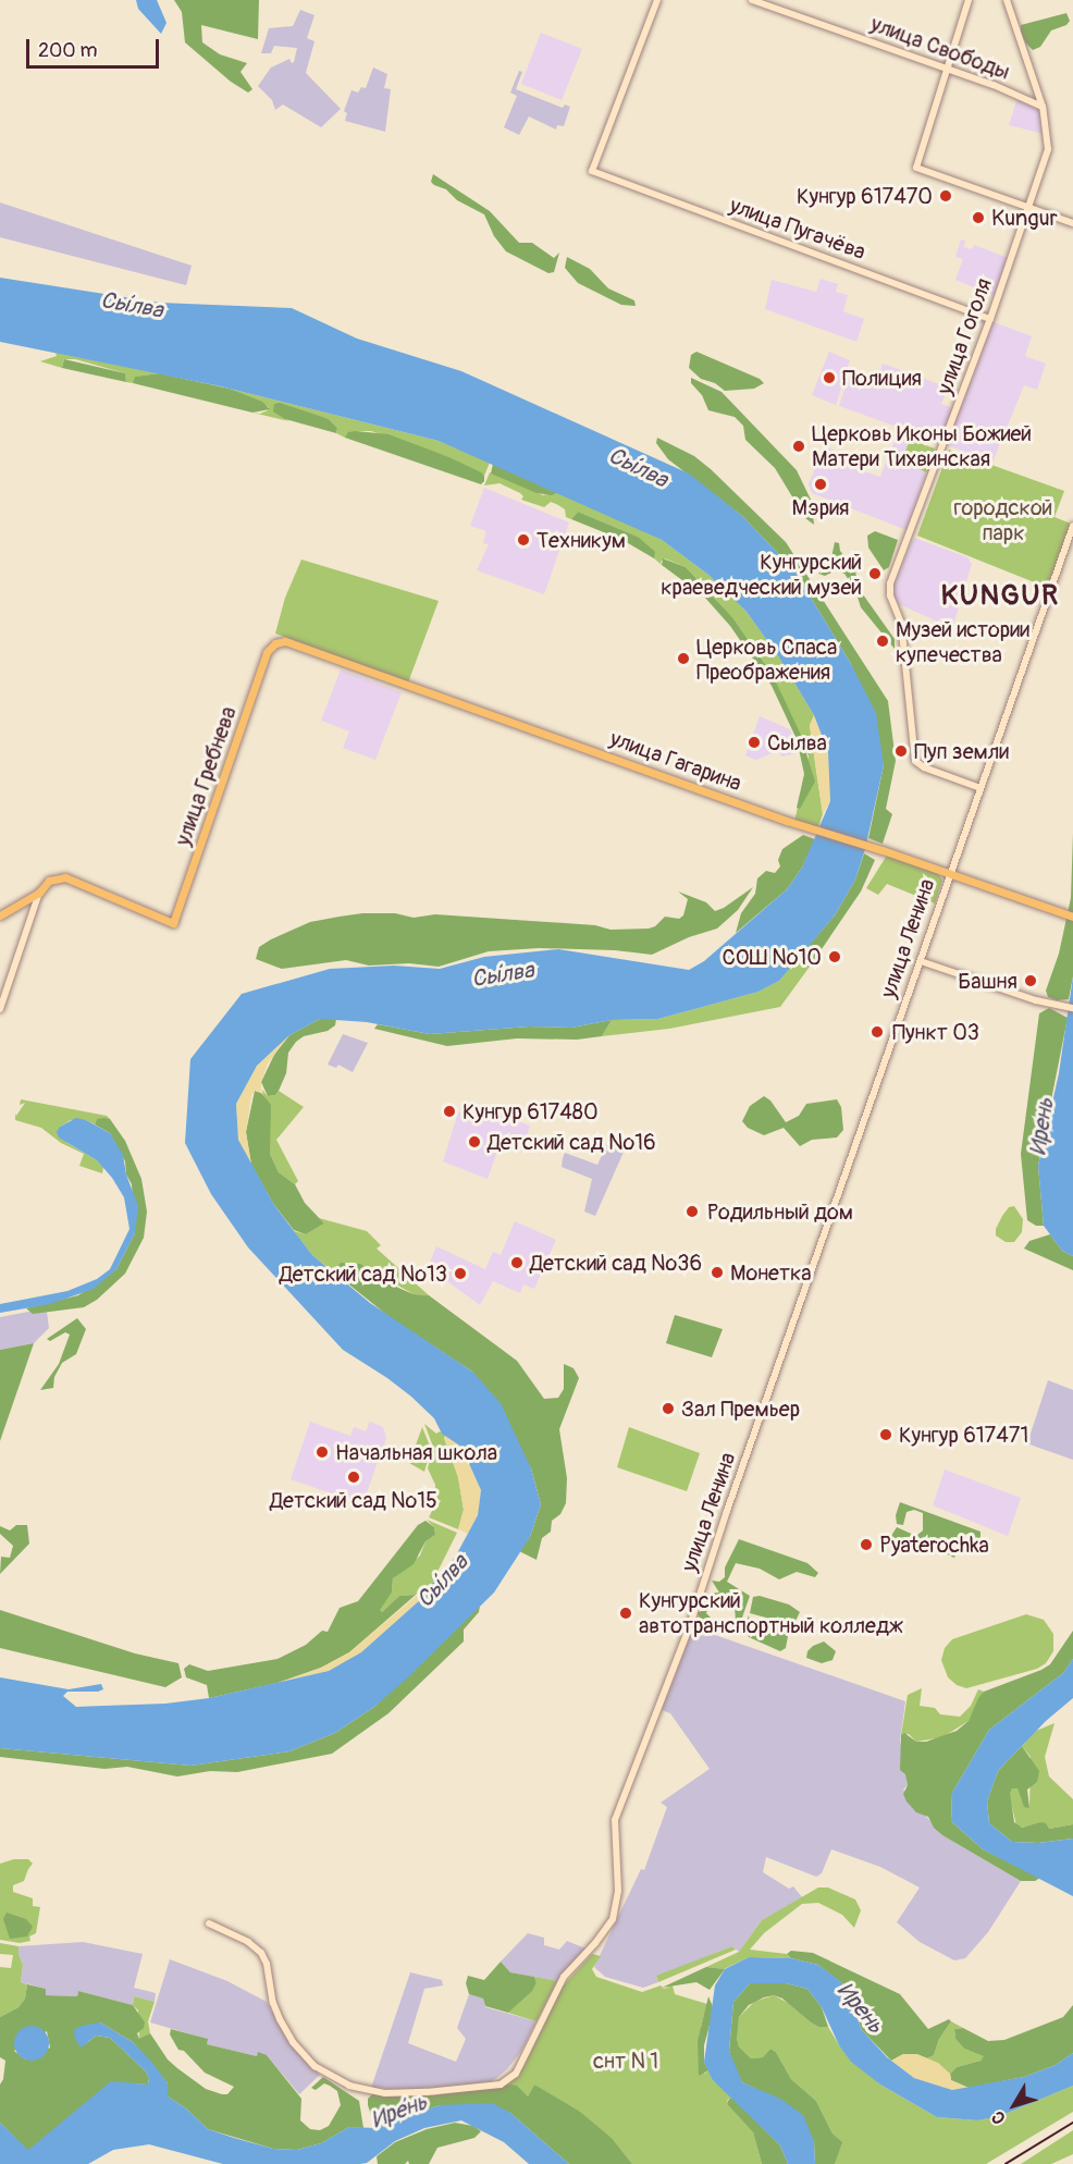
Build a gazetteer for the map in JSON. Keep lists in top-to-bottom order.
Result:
{
  "streets": {
    "main road": ["улица Гагарина", "улица Гребнева"],
    "street": [
      "улица Свободы",
      "улица Пугачёва",
      "улица Гоголя",
      "улица Ленина"
    ]
  },
  "crossings": [
    ["улица Свободы", "улица Гоголя"],
    ["улица Пугачёва", "улица Гоголя"],
    ["улица Гоголя", "улица Ленина"],
    ["улица Гагарина", "улица Гребнева"],
    ["улица Гагарина", "улица Ленина"]
  ],
  "districts": ["KUNGUR"],
  "water": ["Сы́лва", "Ирень", "Ире́нь"],
  "parks": ["городской парк", "снт N 1"],
  "places": [
    "Кунгур 617470",
    "Kungur",
    "Полиция",
    "Церковь Иконы Божией Матери Тихвинская",
    "Мэрия",
    "Техникум",
    "Кунгурский краеведческий музей",
    "Музей истории купечества",
    "Церковь Спаса Преображения",
    "Сылва",
    "Пуп земли",
    "СОШ №10",
    "Башня",
    "Пункт 03",
    "Кунгур 617480",
    "Детский сад №16",
    "Родильный дом",
    "Детский сад №36",
    "Монетка",
    "Детский сад №13",
    "Зал Премьер",
    "Кунгур 617471",
    "Начальная школа",
    "Детский сад №15",
    "Pyaterochka",
    "Кунгурский автотранспортный колледж"
  ],
  "scale_bar": "200 m",
  "north": "bottom left"
}
